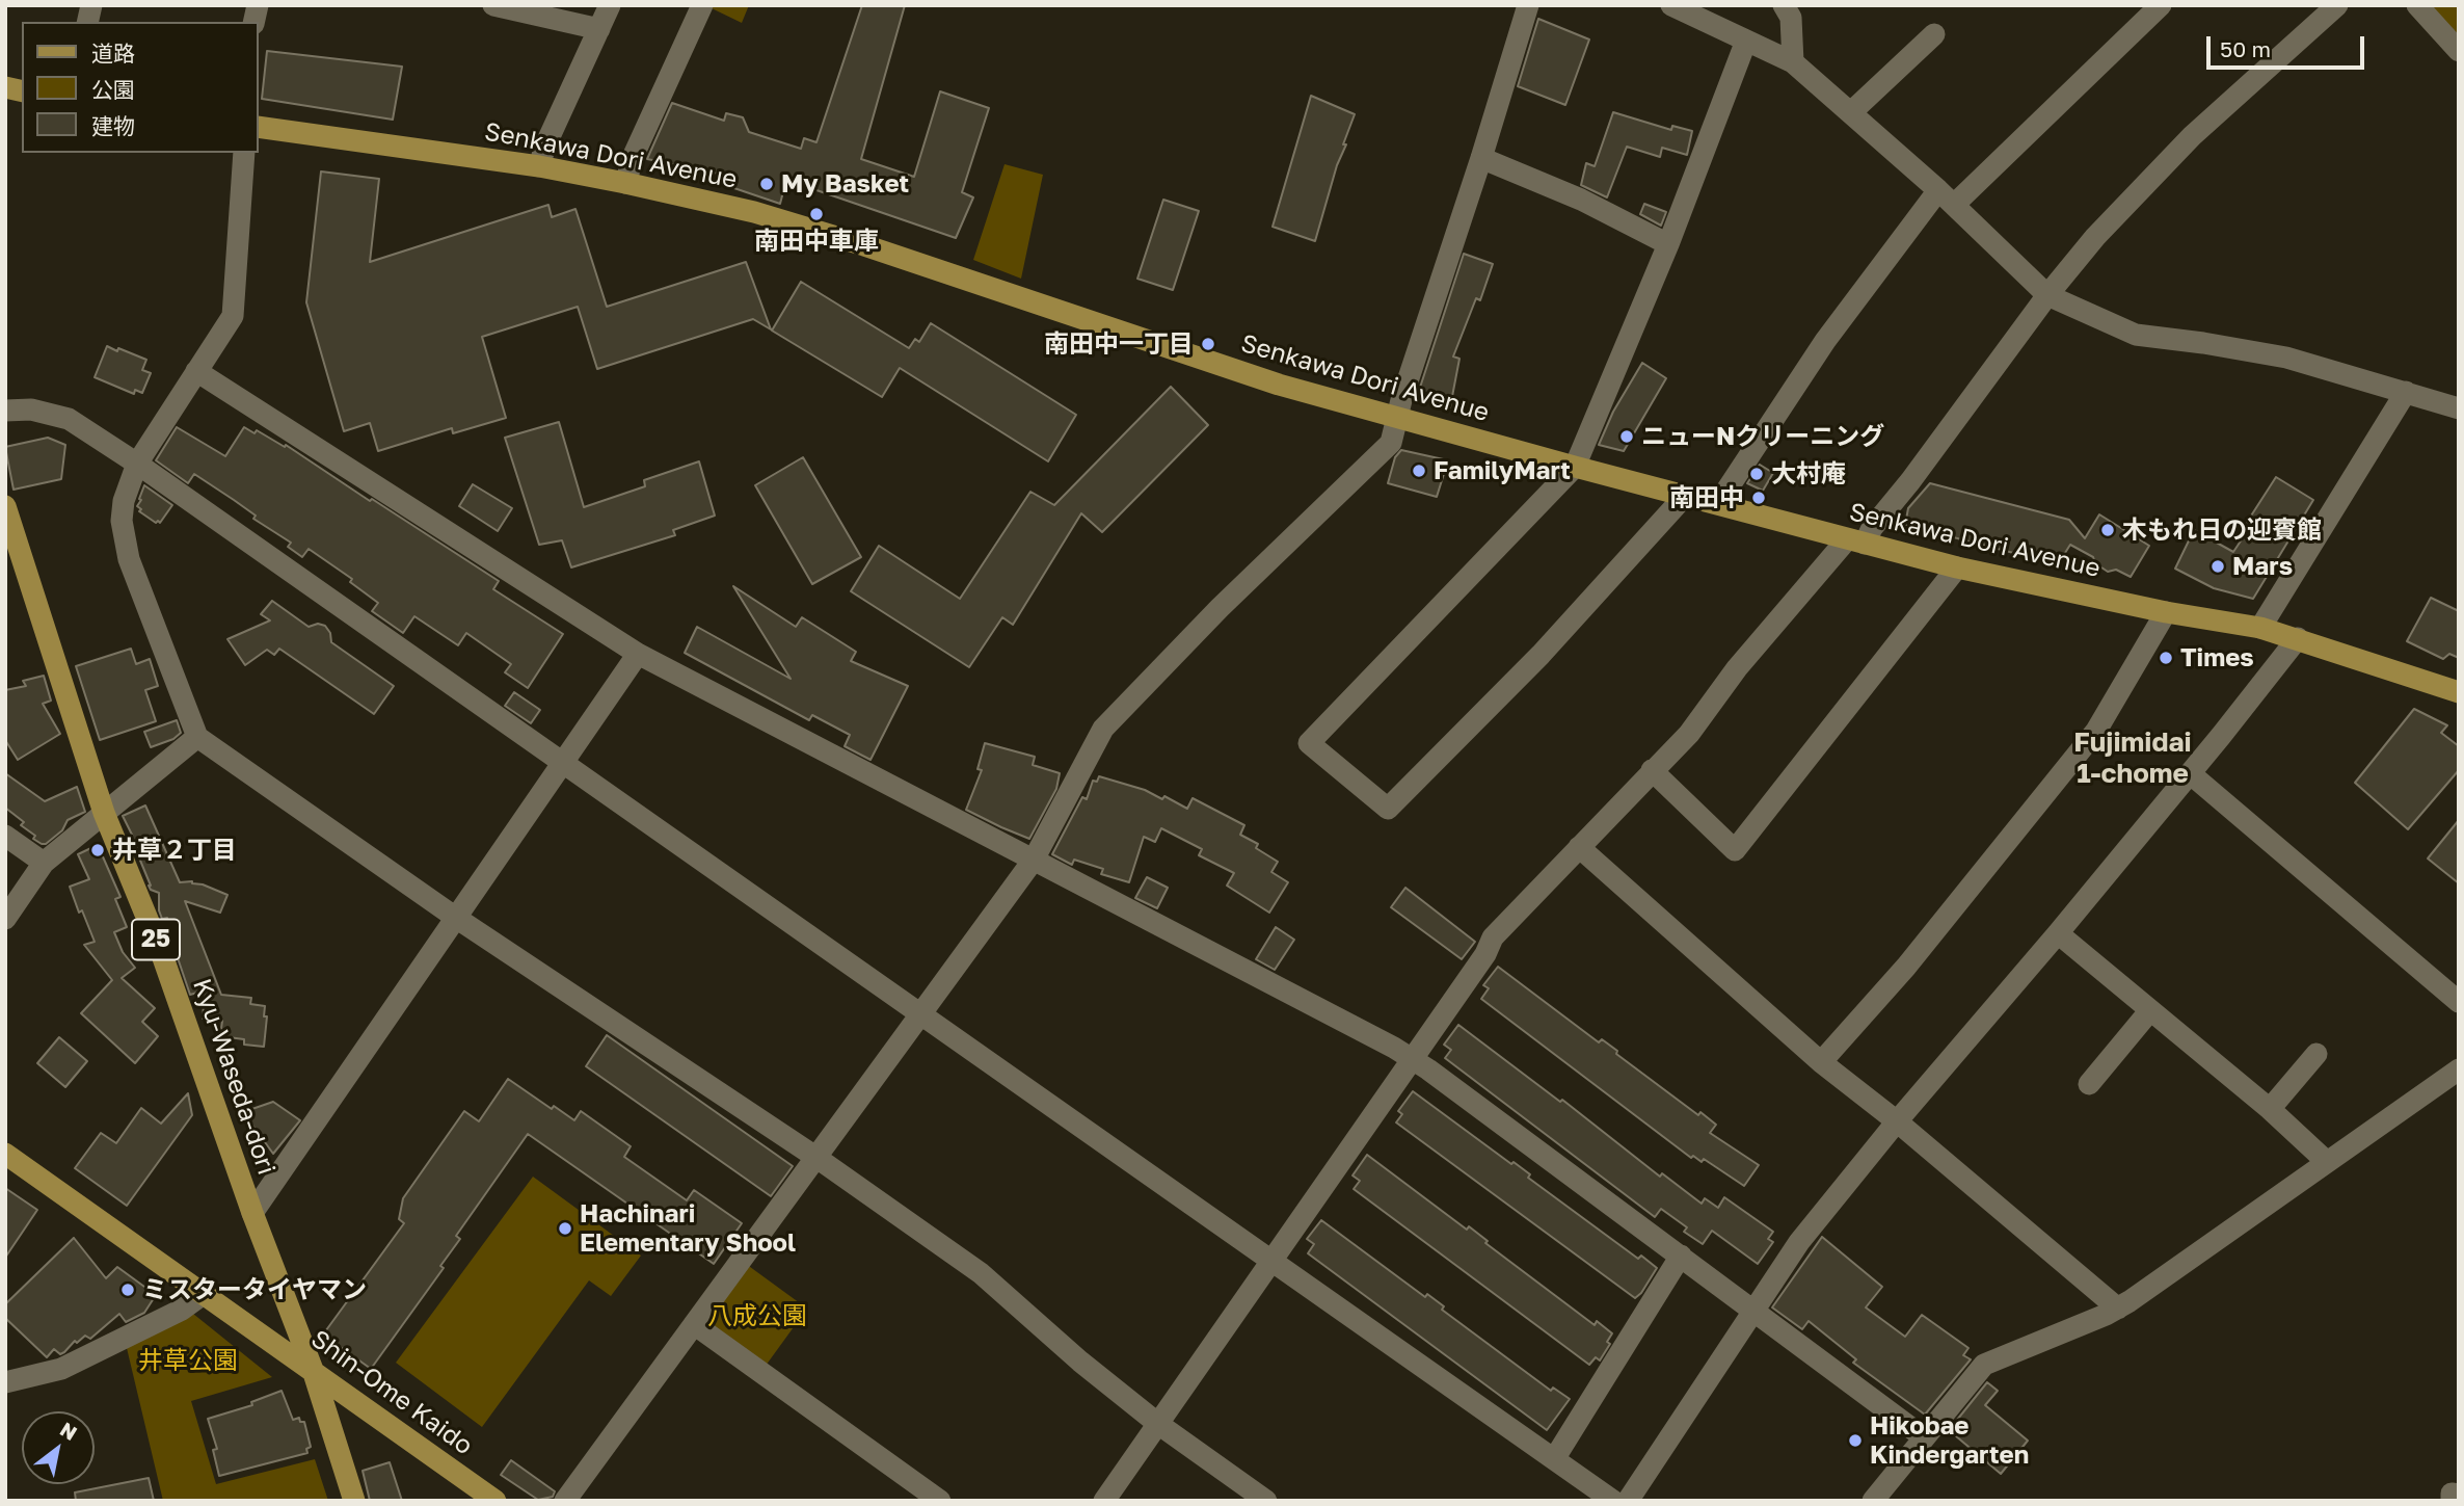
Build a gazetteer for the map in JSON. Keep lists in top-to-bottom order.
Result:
{
  "streets": {
    "main road": [
      "Senkawa Dori Avenue",
      "25",
      "Kyu-Waseda-dori",
      "Shin-Ome Kaido"
    ]
  },
  "crossings": [
    ["Kyu-Waseda-dori", "Shin-Ome Kaido"]
  ],
  "districts": ["Fujimidai 1-chome"],
  "parks": ["八成公園", "井草公園"],
  "places": [
    "My Basket",
    "南田中車庫",
    "南田中一丁目",
    "ニューNクリーニング",
    "FamilyMart",
    "大村庵",
    "南田中",
    "木もれ日の迎賓館",
    "Mars",
    "Times",
    "井草２丁目",
    "Hachinari Elementary Shool",
    "ミスタータイヤマン",
    "Hikobae Kindergarten"
  ],
  "legend": ["道路", "公園", "建物"],
  "scale_bar": "50 m",
  "north": "top right"
}
